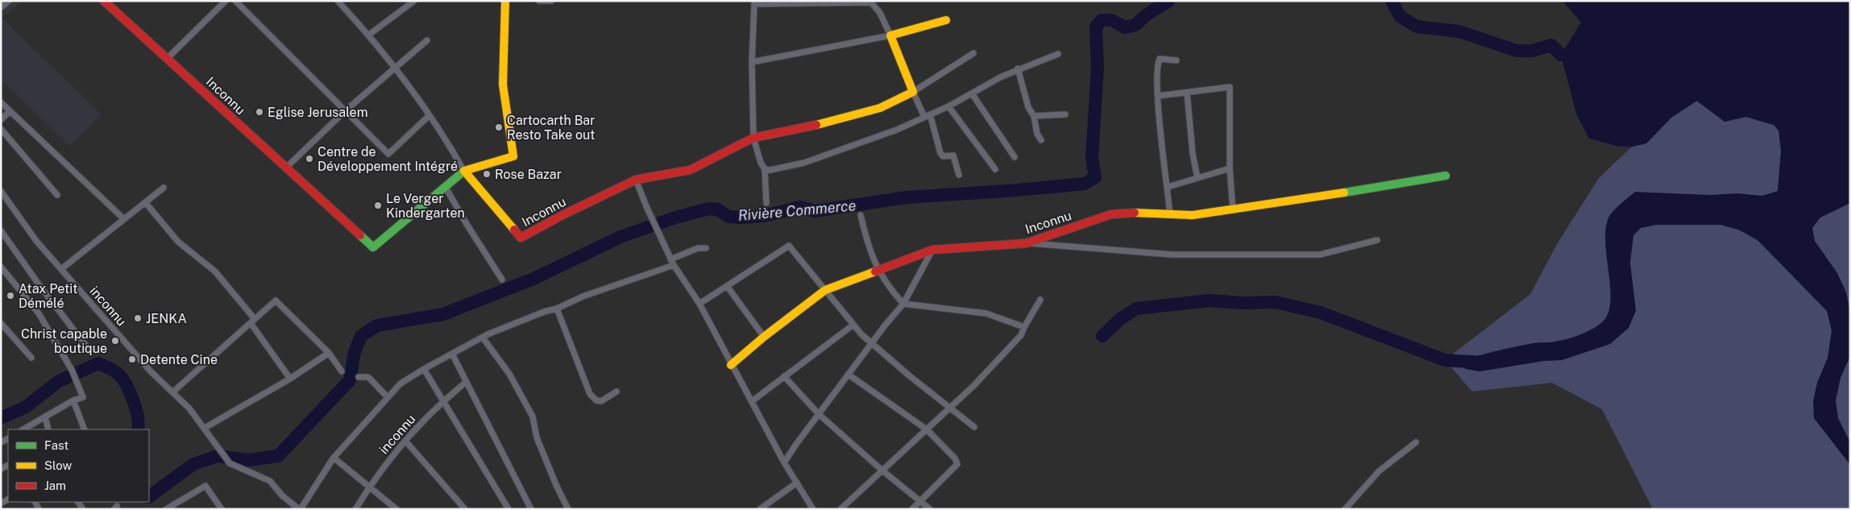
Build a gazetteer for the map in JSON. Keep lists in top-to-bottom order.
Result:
{
  "streets": {
    "street": ["Inconnu", "inconnu"]
  },
  "crossings": [
    ["Inconnu", "inconnu"]
  ],
  "water": ["Rivière Commerce"],
  "places": [
    "Eglise Jerusalem",
    "Cartocarth Bar Resto Take out",
    "Centre de Développement Intégré",
    "Rose Bazar",
    "Le Verger Kindergarten",
    "Atax Petit Démélé",
    "JENKA",
    "Christ capable boutique",
    "Detente Cine"
  ],
  "legend": ["Fast", "Slow", "Jam"]
}
